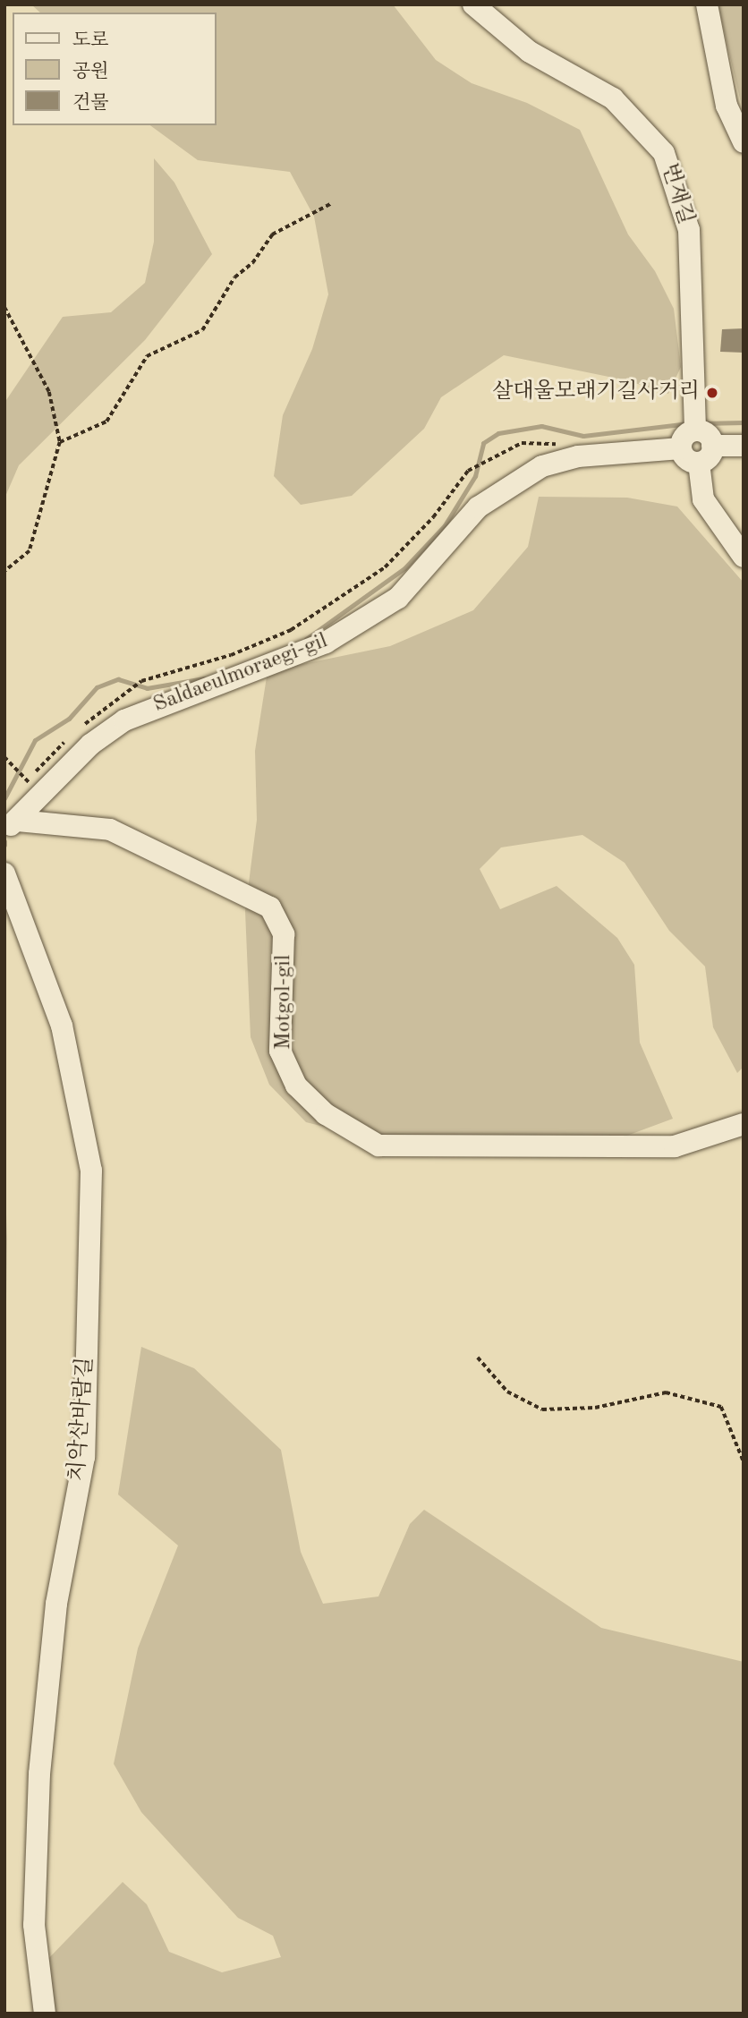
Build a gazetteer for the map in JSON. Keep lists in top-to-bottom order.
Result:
{
  "streets": {
    "street": [
      "번재길",
      "Saldaeulmoraegi-gil",
      "Motgol-gil",
      "치악산바람길"
    ]
  },
  "crossings": [
    ["Saldaeulmoraegi-gil", "Motgol-gil"]
  ],
  "places": ["살대울모래기길사거리"],
  "legend": ["도로", "공원", "건물"]
}
